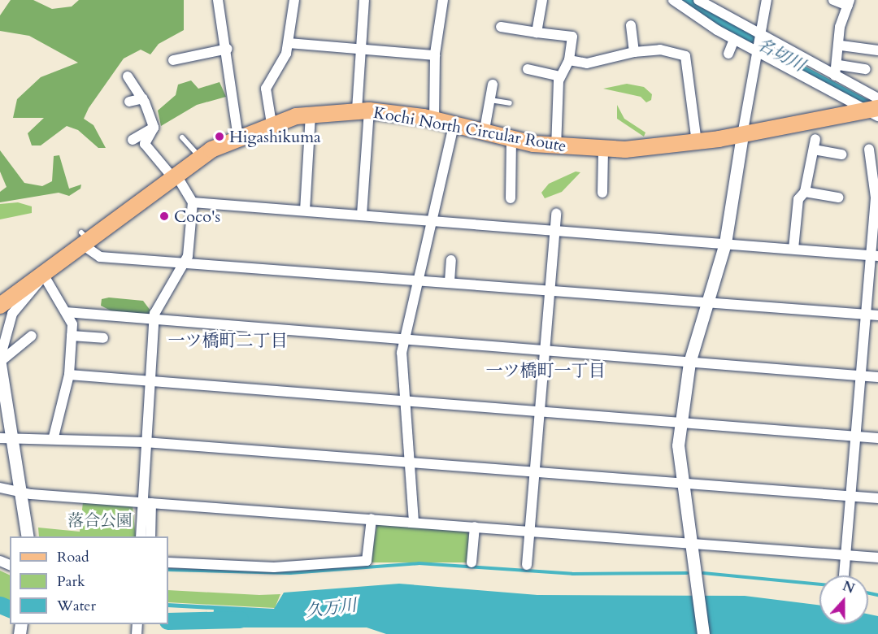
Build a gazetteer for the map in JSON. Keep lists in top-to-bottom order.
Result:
{
  "streets": {
    "main road": ["Kochi North Circular Route"]
  },
  "districts": ["一ツ橋町二丁目", "一ツ橋町一丁目"],
  "water": ["名切川", "久万川"],
  "parks": ["落合公園"],
  "places": ["Higashikuma", "Coco's"],
  "legend": ["Road", "Park", "Water"],
  "north": "top"
}
